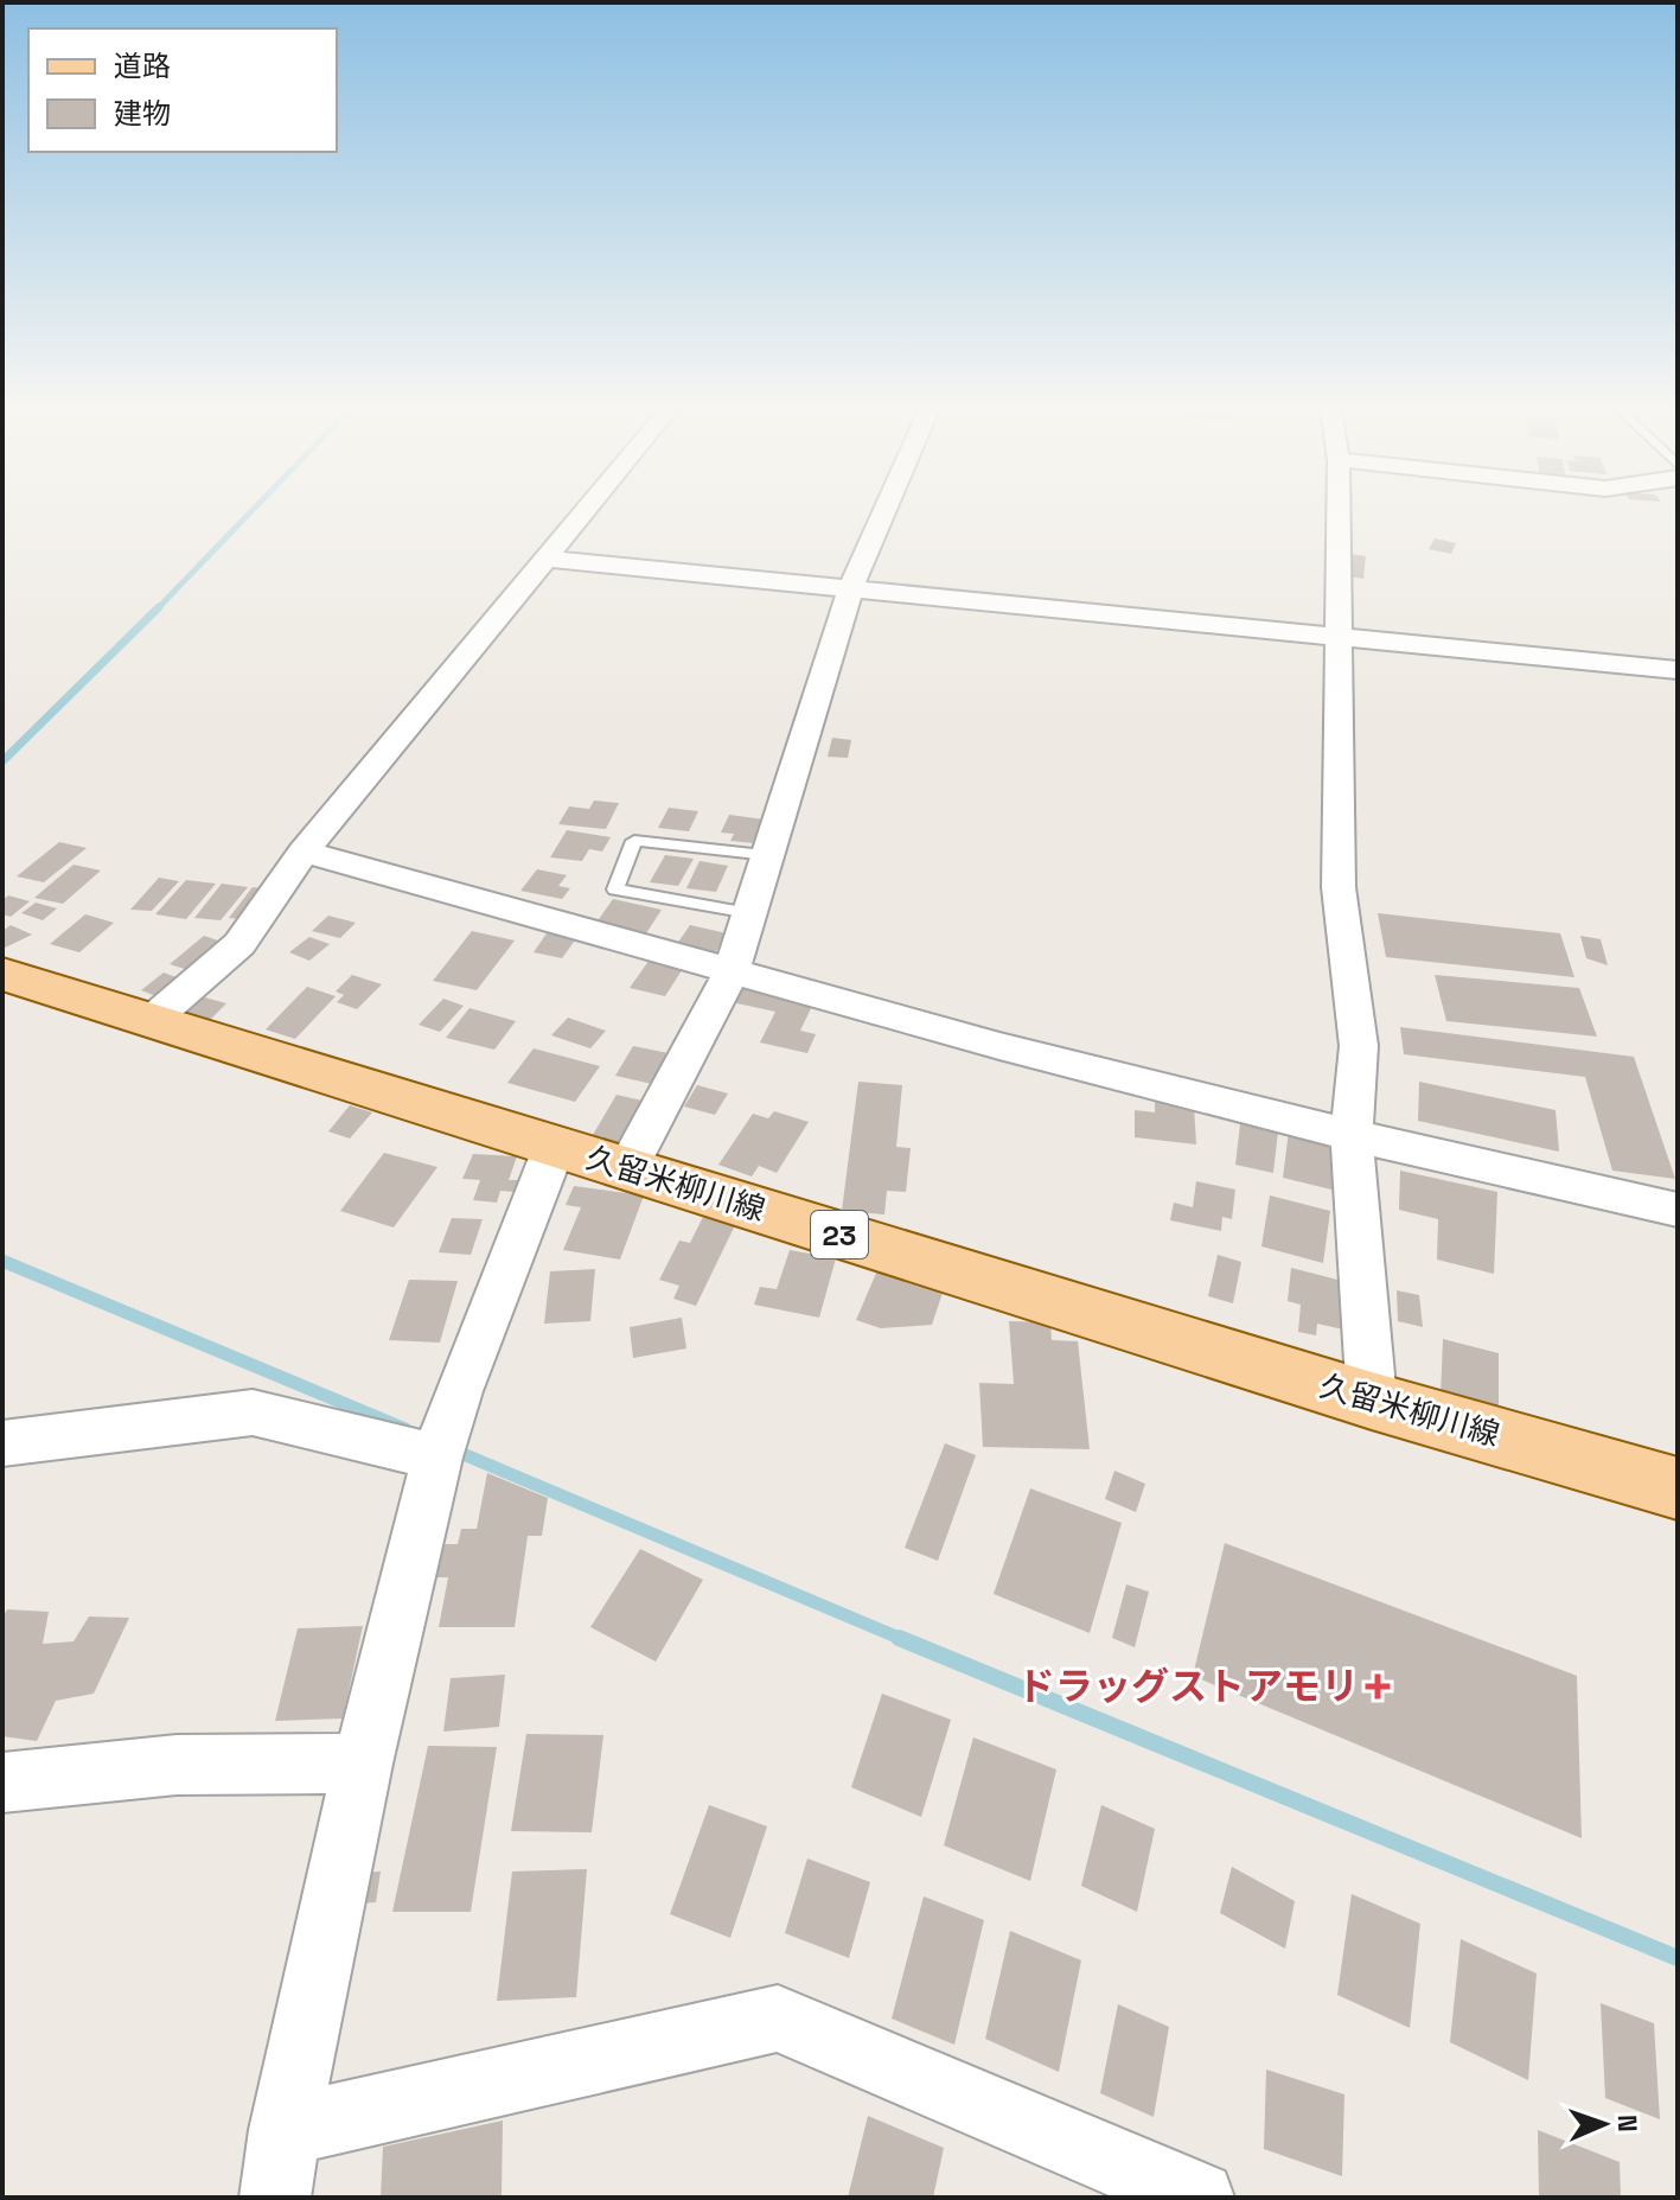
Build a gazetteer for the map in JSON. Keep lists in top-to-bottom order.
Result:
{
  "streets": {
    "main road": ["久留米柳川線", "23"]
  },
  "places": {
    "health": ["ドラッグストアモリ"]
  },
  "legend": ["道路", "建物"],
  "north": "right"
}
